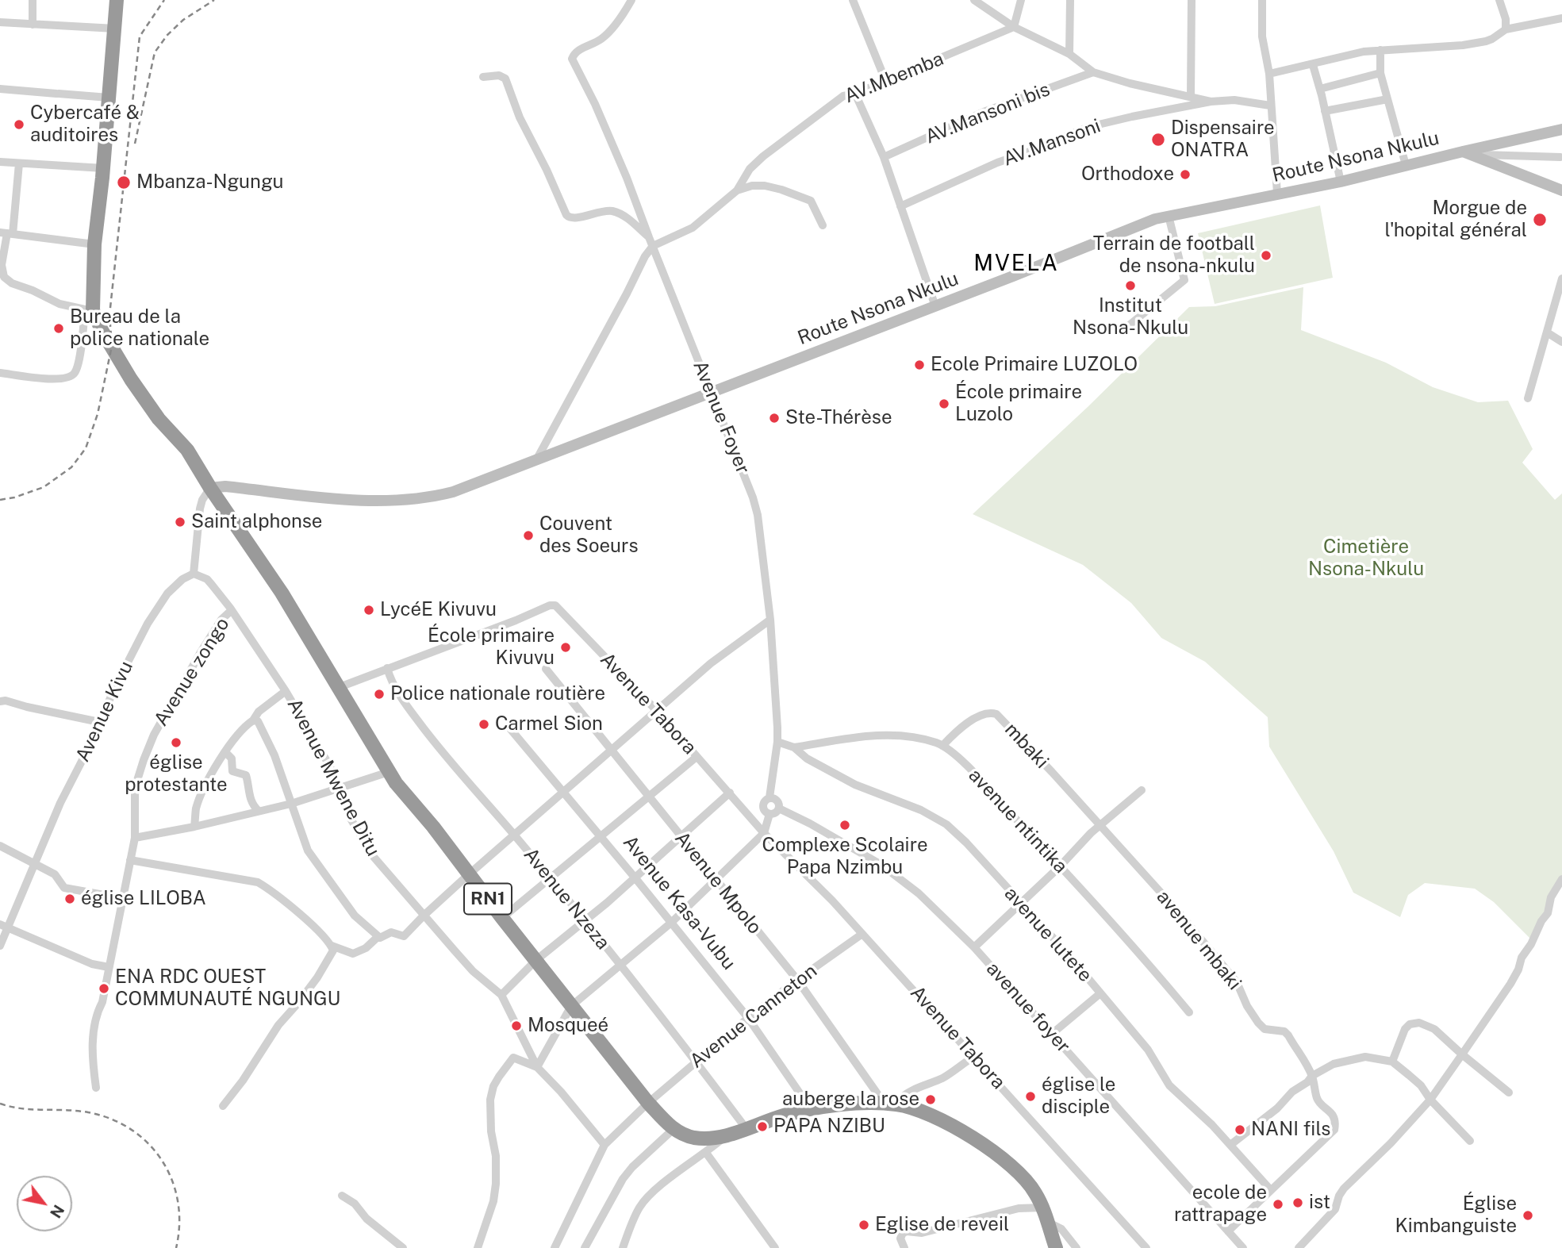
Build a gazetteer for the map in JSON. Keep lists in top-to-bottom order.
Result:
{
  "streets": {
    "highway": ["RN1"],
    "street": [
      "AV.Mbemba",
      "AV.Mansoni bis",
      "AV.Mansoni",
      "Route Nsona Nkulu",
      "Avenue Foyer",
      "Avenue zongo",
      "Avenue Tabora",
      "Avenue Kivu",
      "mbaki",
      "Avenue Mwene Ditu",
      "avenue ntintika",
      "Avenue Mpolo",
      "Avenue Nzeza",
      "Avenue Kasa-Vubu",
      "avenue lutete",
      "avenue mbaki",
      "avenue foyer",
      "Avenue Canneton"
    ]
  },
  "crossings": [
    ["Route Nsona Nkulu", "Avenue Foyer"],
    ["Route Nsona Nkulu", "RN1"],
    ["Avenue Foyer", "avenue lutete"],
    ["Avenue Foyer", "avenue foyer"],
    ["Avenue zongo", "Avenue Mwene Ditu"],
    ["Avenue Tabora", "Avenue Nzeza"],
    ["Avenue Tabora", "Avenue Canneton"],
    ["Avenue Kivu", "Avenue Mwene Ditu"],
    ["mbaki", "avenue ntintika"],
    ["mbaki", "avenue mbaki"],
    ["avenue ntintika", "avenue lutete"],
    ["Avenue Mpolo", "RN1"],
    ["Avenue Mpolo", "Avenue Canneton"],
    ["RN1", "Avenue Nzeza"],
    ["RN1", "Avenue Kasa-Vubu"],
    ["RN1", "Avenue Canneton"],
    ["Avenue Nzeza", "Avenue Canneton"],
    ["Avenue Kasa-Vubu", "Avenue Canneton"],
    ["avenue lutete", "avenue mbaki"]
  ],
  "districts": ["MVELA"],
  "parks": ["Cimetière Nsona-Nkulu"],
  "places": [
    "Cybercafé & auditoires",
    "Dispensaire ONATRA",
    "Orthodoxe",
    "Mbanza-Ngungu",
    "Morgue de l'hopital général",
    "Terrain de football de nsona-nkulu",
    "Institut Nsona-Nkulu",
    "Bureau de la police nationale",
    "Ecole Primaire LUZOLO",
    "École primaire Luzolo",
    "Ste-Thérèse",
    "Saint alphonse",
    "Couvent des Soeurs",
    "LycéE Kivuvu",
    "École primaire Kivuvu",
    "Police nationale routière",
    "Carmel Sion",
    "église protestante",
    "Complexe Scolaire Papa Nzimbu",
    "église LILOBA",
    "ENA RDC OUEST COMMUNAUTÉ NGUNGU",
    "Mosqueé",
    "église le disciple",
    "auberge la rose",
    "PAPA NZIBU",
    "NANI fils",
    "ist",
    "ecole de rattrapage",
    "Église Kimbanguiste",
    "Eglise de reveil"
  ],
  "north": "bottom right"
}
